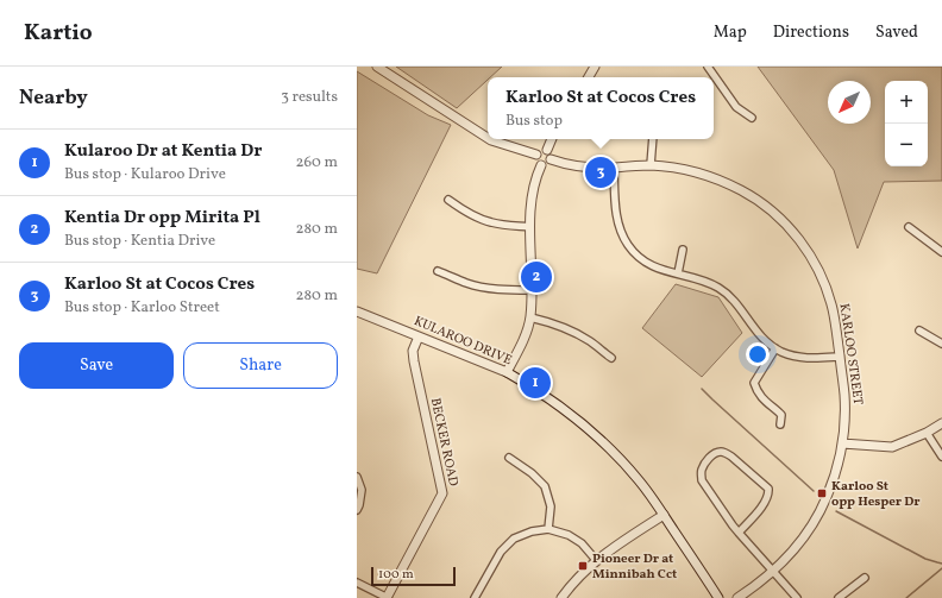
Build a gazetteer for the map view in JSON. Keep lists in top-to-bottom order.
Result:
{
  "streets": {
    "street": ["KULAROO DRIVE", "KARLOO STREET", "BECKER ROAD"]
  },
  "crossings": [
    ["KULAROO DRIVE", "BECKER ROAD"]
  ],
  "places": {
    "transit": ["Karloo St opp Hesper Dr", "Pioneer Dr at Minnibah Cct"]
  },
  "scale_bar": "100 m",
  "north": "bottom left",
  "page": {
    "header": "Kartio",
    "nav": ["Map", "Directions", "Saved"],
    "heading": ["Nearby", "3 results"],
    "popup": ["Karloo St at Cocos Cres", "Bus stop"],
    "map_buttons": ["+", "−"],
    "list": [
      {
        "mark": "1",
        "name": "Kularoo Dr at Kentia Dr",
        "note": "Bus stop · Kularoo Drive",
        "value": "260 m"
      },
      {
        "mark": "2",
        "name": "Kentia Dr opp Mirita Pl",
        "note": "Bus stop · Kentia Drive",
        "value": "280 m"
      },
      {
        "mark": "3",
        "name": "Karloo St at Cocos Cres",
        "note": "Bus stop · Karloo Street",
        "value": "280 m"
      }
    ],
    "pins": ["3", "2", "1"],
    "buttons": ["Save", "Share"],
    "scale": "100 m"
  }
}
